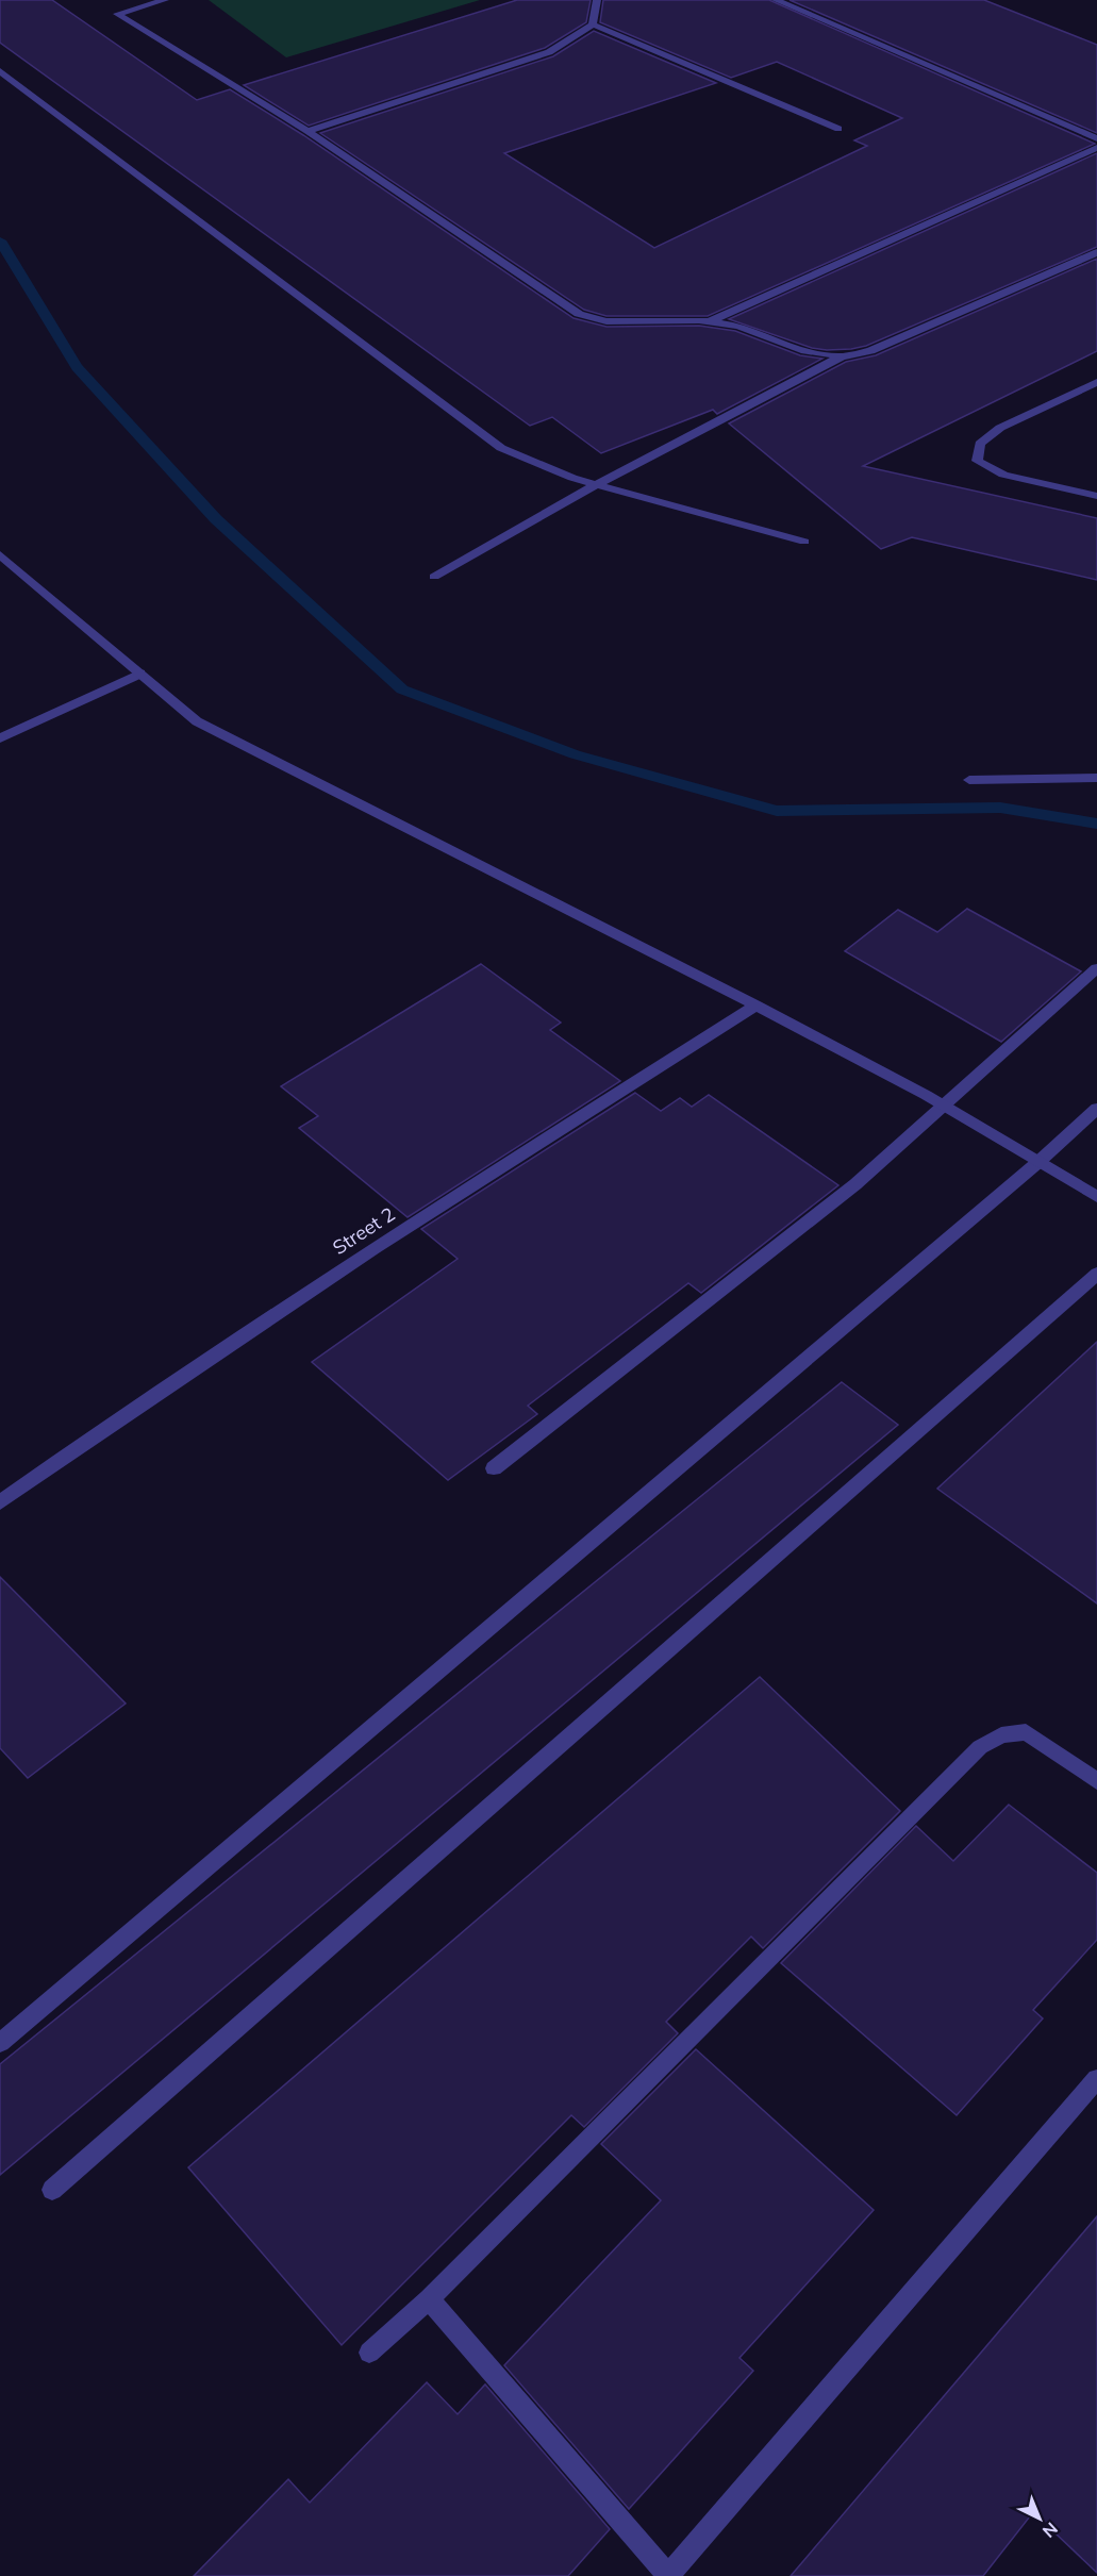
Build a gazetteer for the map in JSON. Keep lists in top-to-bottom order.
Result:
{
  "streets": {
    "street": ["Street 2"]
  },
  "north": "bottom right"
}
